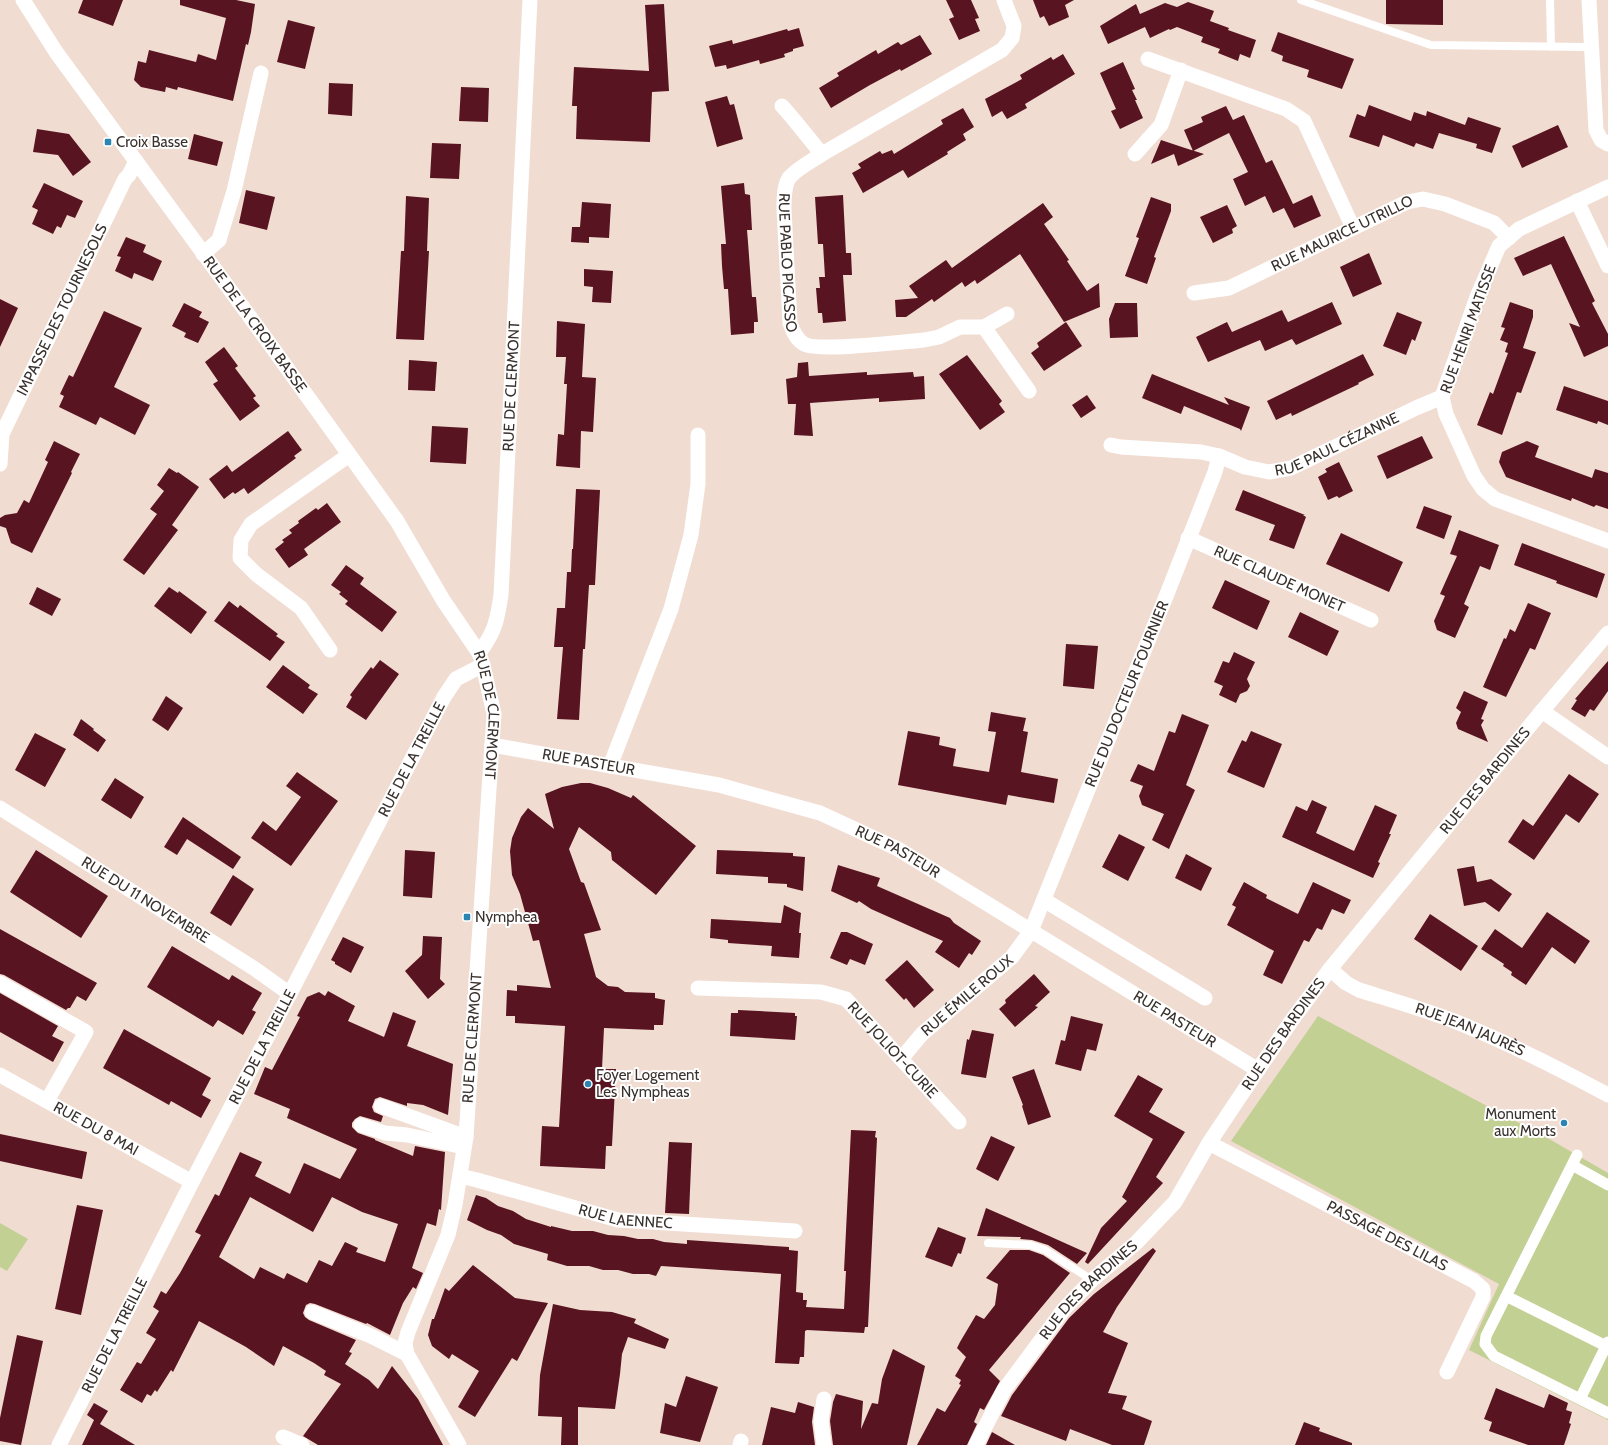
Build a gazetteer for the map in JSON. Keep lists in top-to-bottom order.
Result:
{
  "streets": {
    "street": [
      "RUE MAURICE UTRILLO",
      "RUE PABLO PICASSO",
      "IMPASSE DES TOURNESOLS",
      "RUE DE LA CROIX BASSE",
      "RUE HENRI MATISSE",
      "RUE DE CLERMONT",
      "RUE PAUL CÉZANNE",
      "RUE CLAUDE MONET",
      "RUE DU DOCTEUR FOURNIER",
      "RUE DE LA TREILLE",
      "RUE PASTEUR",
      "RUE DES BARDINES",
      "RUE DU 11 NOVEMBRE",
      "RUE ÉMILE ROUX",
      "RUE JEAN JAURÈS",
      "RUE JOLIOT-CURIE",
      "RUE DU 8 MAI",
      "RUE LAENNEC",
      "PASSAGE DES LILAS"
    ]
  },
  "crossings": [
    ["RUE MAURICE UTRILLO", "RUE HENRI MATISSE"],
    ["IMPASSE DES TOURNESOLS", "RUE DE LA CROIX BASSE"],
    ["RUE DE LA CROIX BASSE", "RUE DE CLERMONT"],
    ["RUE DE LA CROIX BASSE", "RUE DE LA TREILLE"],
    ["RUE HENRI MATISSE", "RUE PAUL CÉZANNE"],
    ["RUE DE CLERMONT", "RUE DE LA TREILLE"],
    ["RUE DE CLERMONT", "RUE PASTEUR"],
    ["RUE DE CLERMONT", "RUE LAENNEC"],
    ["RUE PAUL CÉZANNE", "RUE DU DOCTEUR FOURNIER"],
    ["RUE CLAUDE MONET", "RUE DU DOCTEUR FOURNIER"],
    ["RUE DU DOCTEUR FOURNIER", "RUE PASTEUR"],
    ["RUE DU DOCTEUR FOURNIER", "RUE ÉMILE ROUX"],
    ["RUE DE LA TREILLE", "RUE DU 11 NOVEMBRE"],
    ["RUE DE LA TREILLE", "RUE DU 8 MAI"],
    ["RUE PASTEUR", "RUE DES BARDINES"],
    ["RUE PASTEUR", "RUE ÉMILE ROUX"],
    ["RUE DES BARDINES", "RUE JEAN JAURÈS"],
    ["RUE DES BARDINES", "PASSAGE DES LILAS"],
    ["RUE ÉMILE ROUX", "RUE JOLIOT-CURIE"]
  ],
  "places": {
    "transit": ["Croix Basse", "Nymphea"],
    "other": ["Foyer Logement Les Nympheas", "Monument aux Morts"]
  }
}
